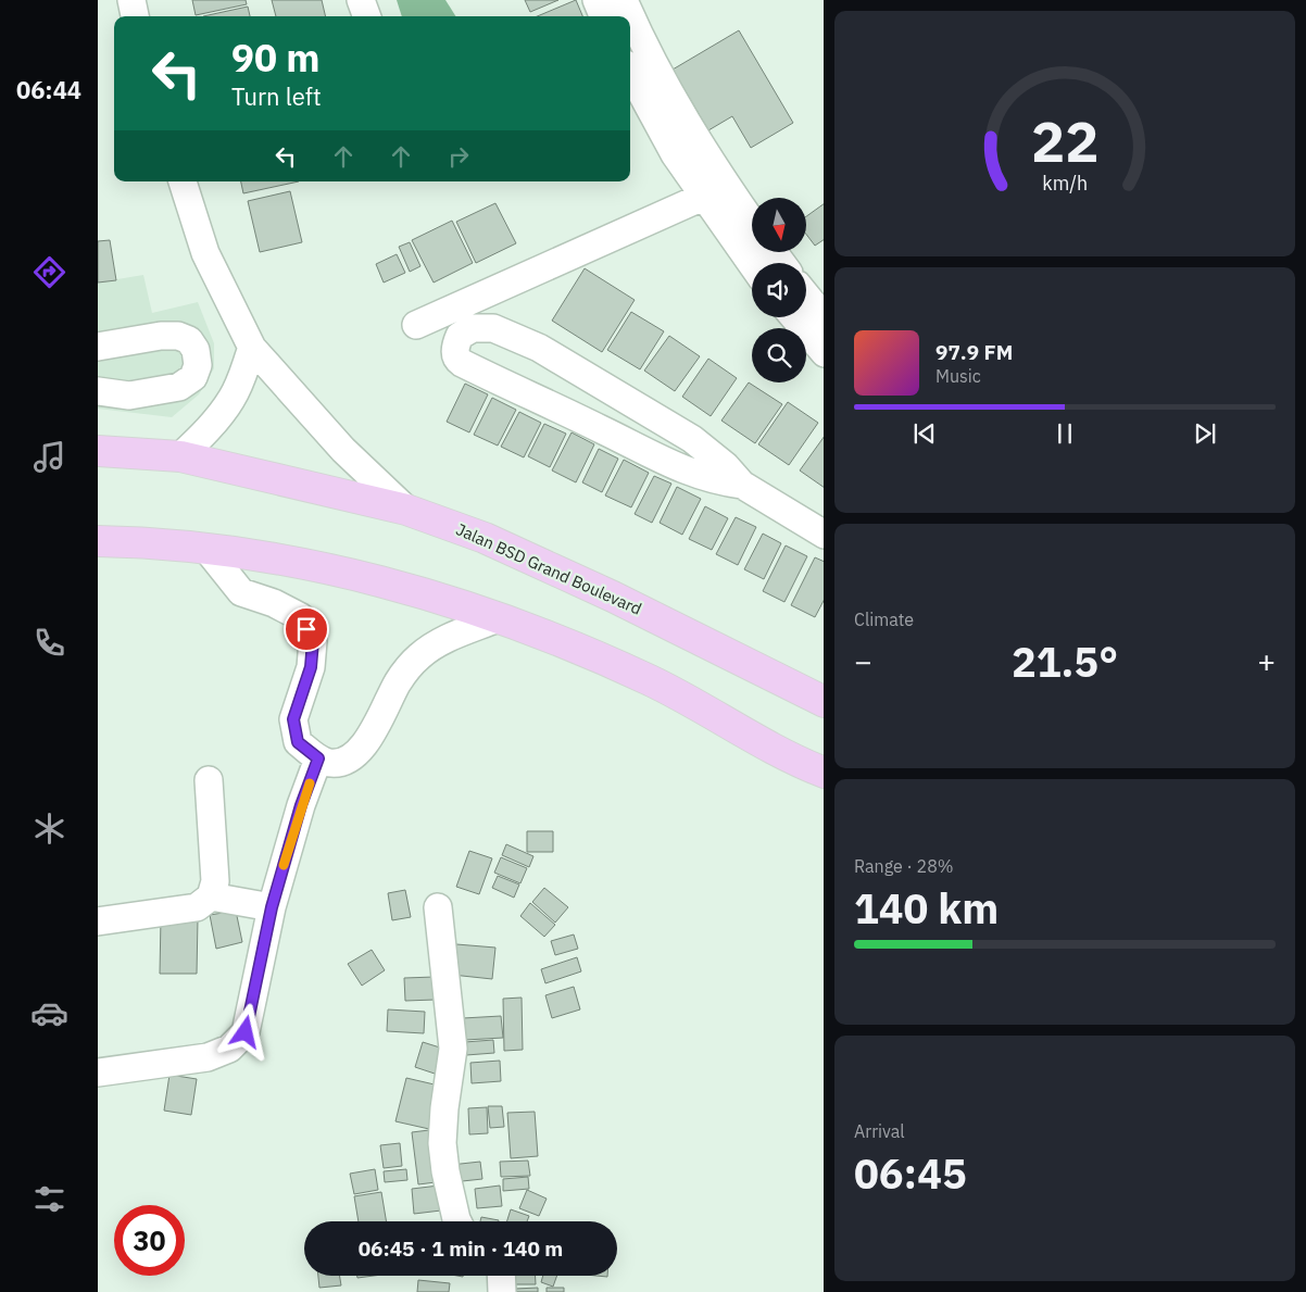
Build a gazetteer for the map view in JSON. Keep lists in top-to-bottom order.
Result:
{
  "streets": {
    "main road": ["Jalan BSD Grand Boulevard"]
  },
  "north": "bottom",
  "page": {
    "tabs": "06:44",
    "turn": ["90 m", "Turn left"],
    "song": ["97.9 FM", "Music"],
    "tile": [
      "Climate",
      ["Range · 28%", "140 km"],
      ["Arrival", "06:45"]
    ],
    "heat": ["−", "21.5°", "+"],
    "limit": "30",
    "trip": "06:45 · 1 min · 140 m",
    "gauge": ["22", "km/h"]
  }
}
